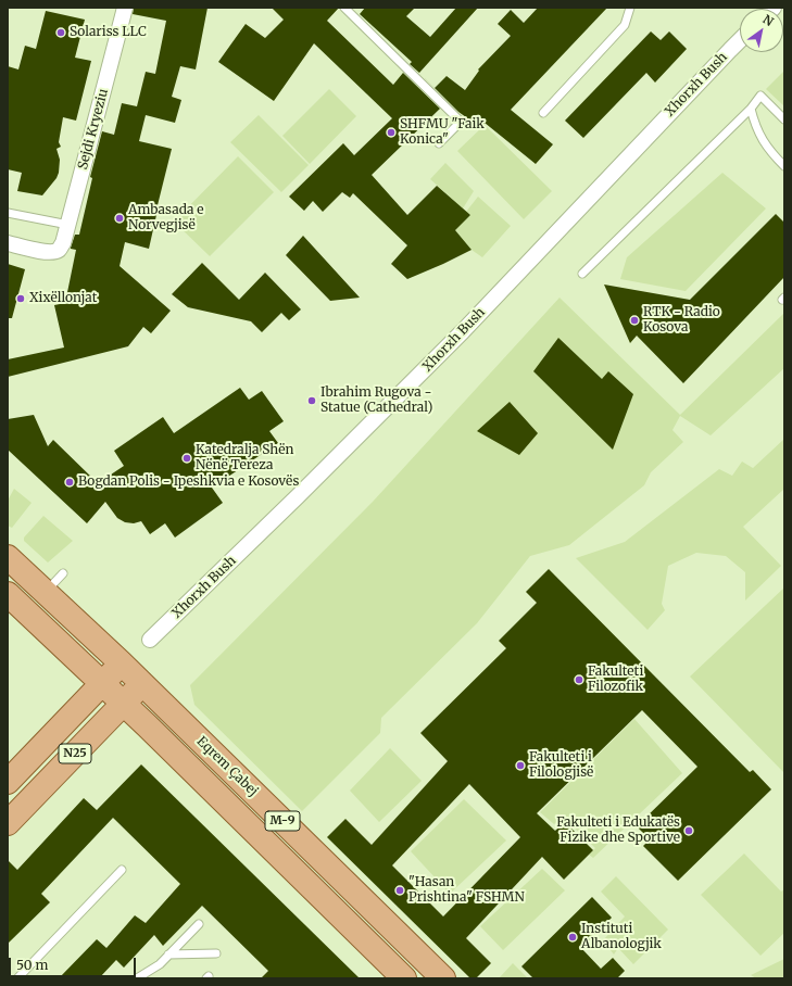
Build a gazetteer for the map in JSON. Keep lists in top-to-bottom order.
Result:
{
  "streets": {
    "main road": ["N25", "Eqrem Çabej", "M-9"],
    "street": ["Xhorxh Bush", "Sejdi Kryeziu"]
  },
  "crossings": [
    ["N25", "Eqrem Çabej"],
    ["N25", "M-9"],
    ["Eqrem Çabej", "M-9"]
  ],
  "places": [
    "Solariss LLC",
    "SHFMU \"Faik Konica\"",
    "Ambasada e Norvegjisë",
    "Xixëllonjat",
    "RTK - Radio Kosova",
    "Ibrahim Rugova - Statue (Cathedral)",
    "Katedralja Shën Nënë Tereza",
    "Bogdan Polis - Ipeshkvia e Kosovës",
    "Fakulteti Filozofik",
    "Fakulteti i Filologjisë",
    "Fakulteti i Edukatës Fizike dhe Sportive",
    "\"Hasan Prishtina\" FSHMN",
    "Instituti Albanologjik"
  ],
  "scale_bar": "50 m",
  "north": "top right"
}
